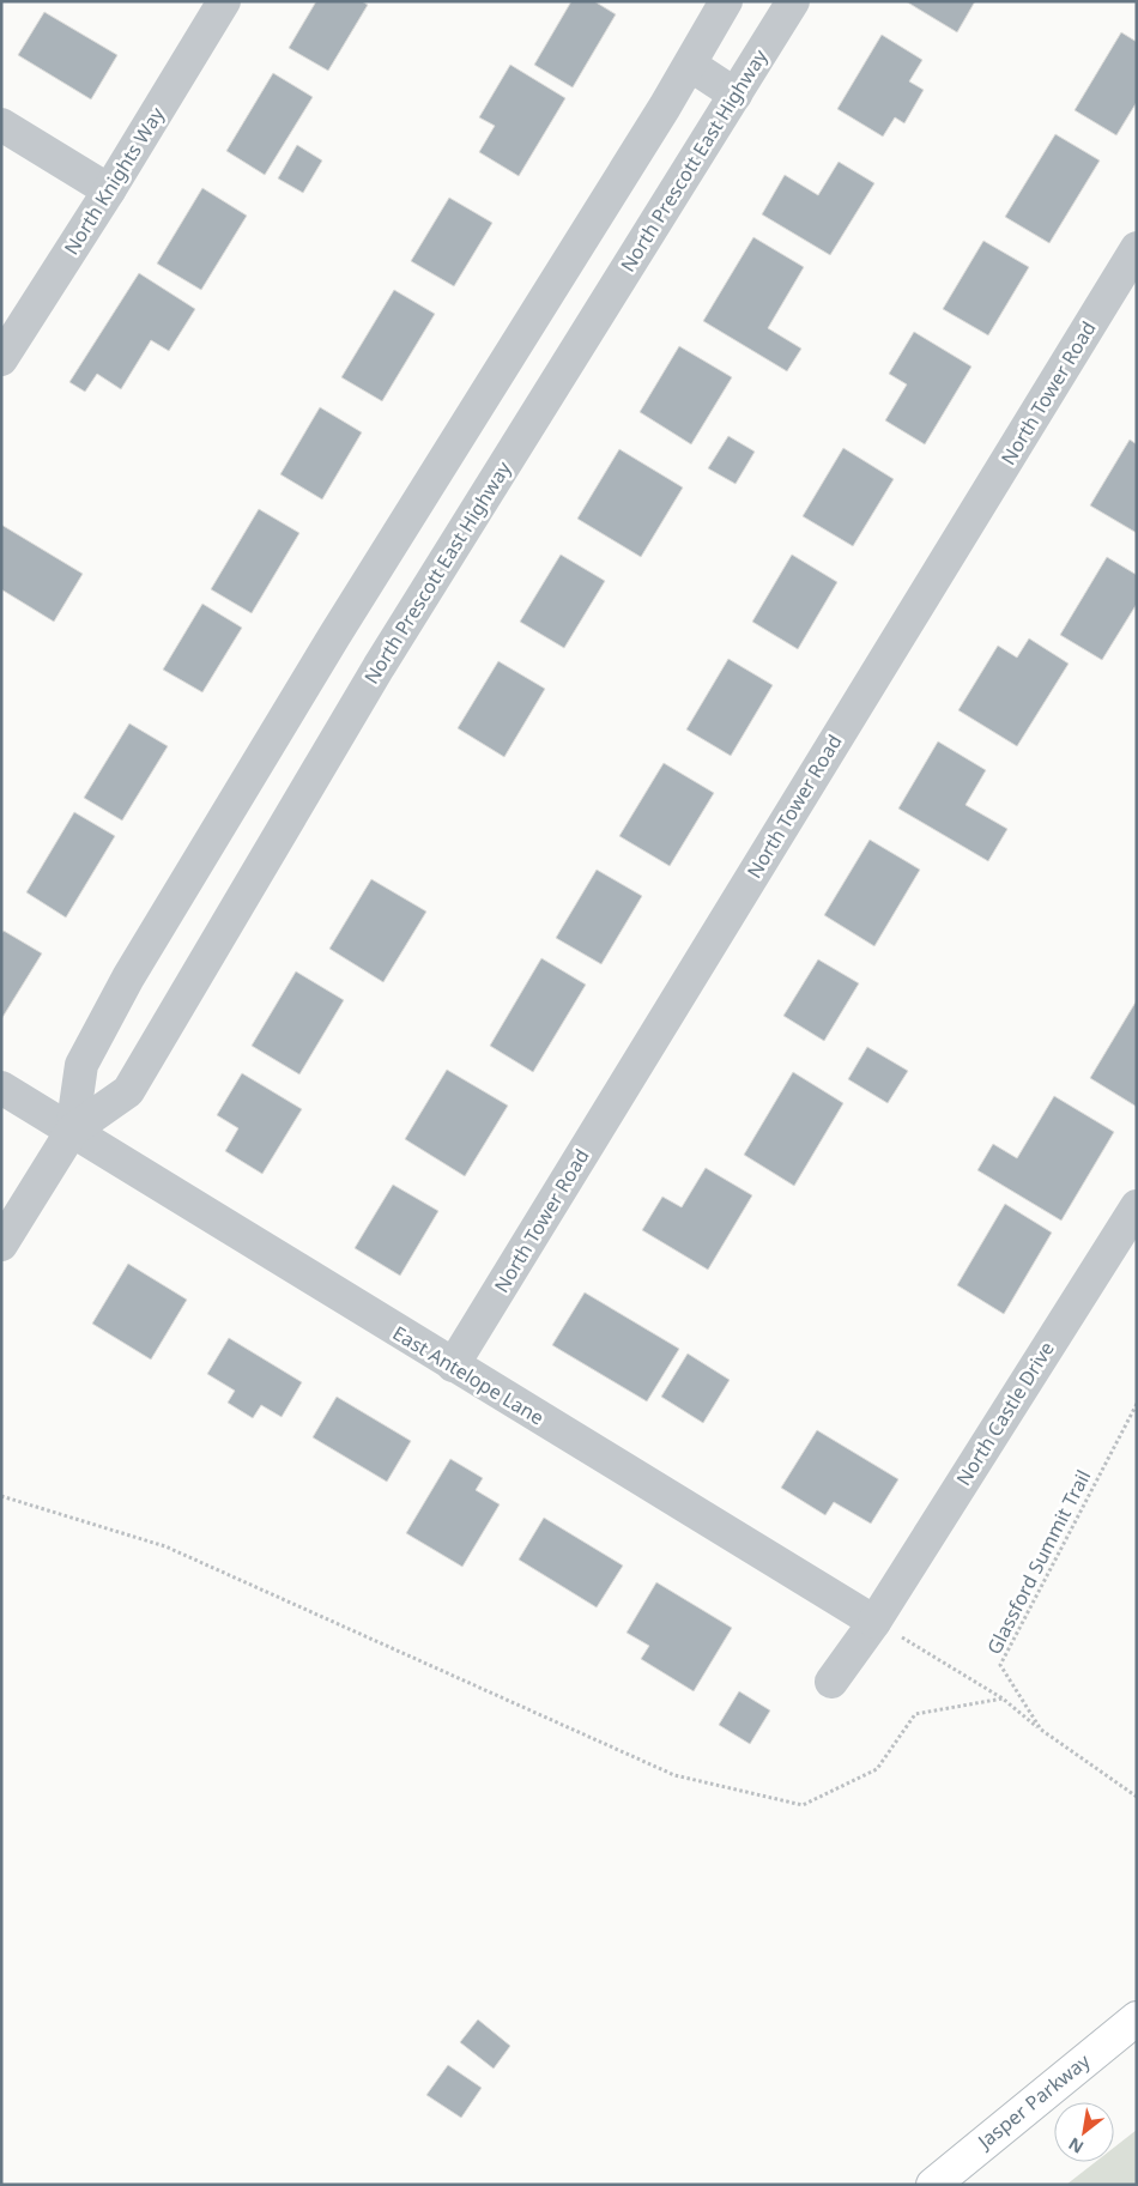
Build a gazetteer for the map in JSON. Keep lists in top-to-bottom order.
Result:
{
  "streets": {
    "main road": ["Jasper Parkway"],
    "street": [
      "North Prescott East Highway",
      "North Knights Way",
      "North Tower Road",
      "East Antelope Lane",
      "North Castle Drive"
    ],
    "path": ["Glassford Summit Trail"]
  },
  "crossings": [
    ["North Prescott East Highway", "East Antelope Lane"],
    ["North Tower Road", "East Antelope Lane"],
    ["East Antelope Lane", "North Castle Drive"],
    ["East Antelope Lane", "Glassford Summit Trail"],
    ["North Castle Drive", "Glassford Summit Trail"]
  ],
  "north": "bottom left"
}
